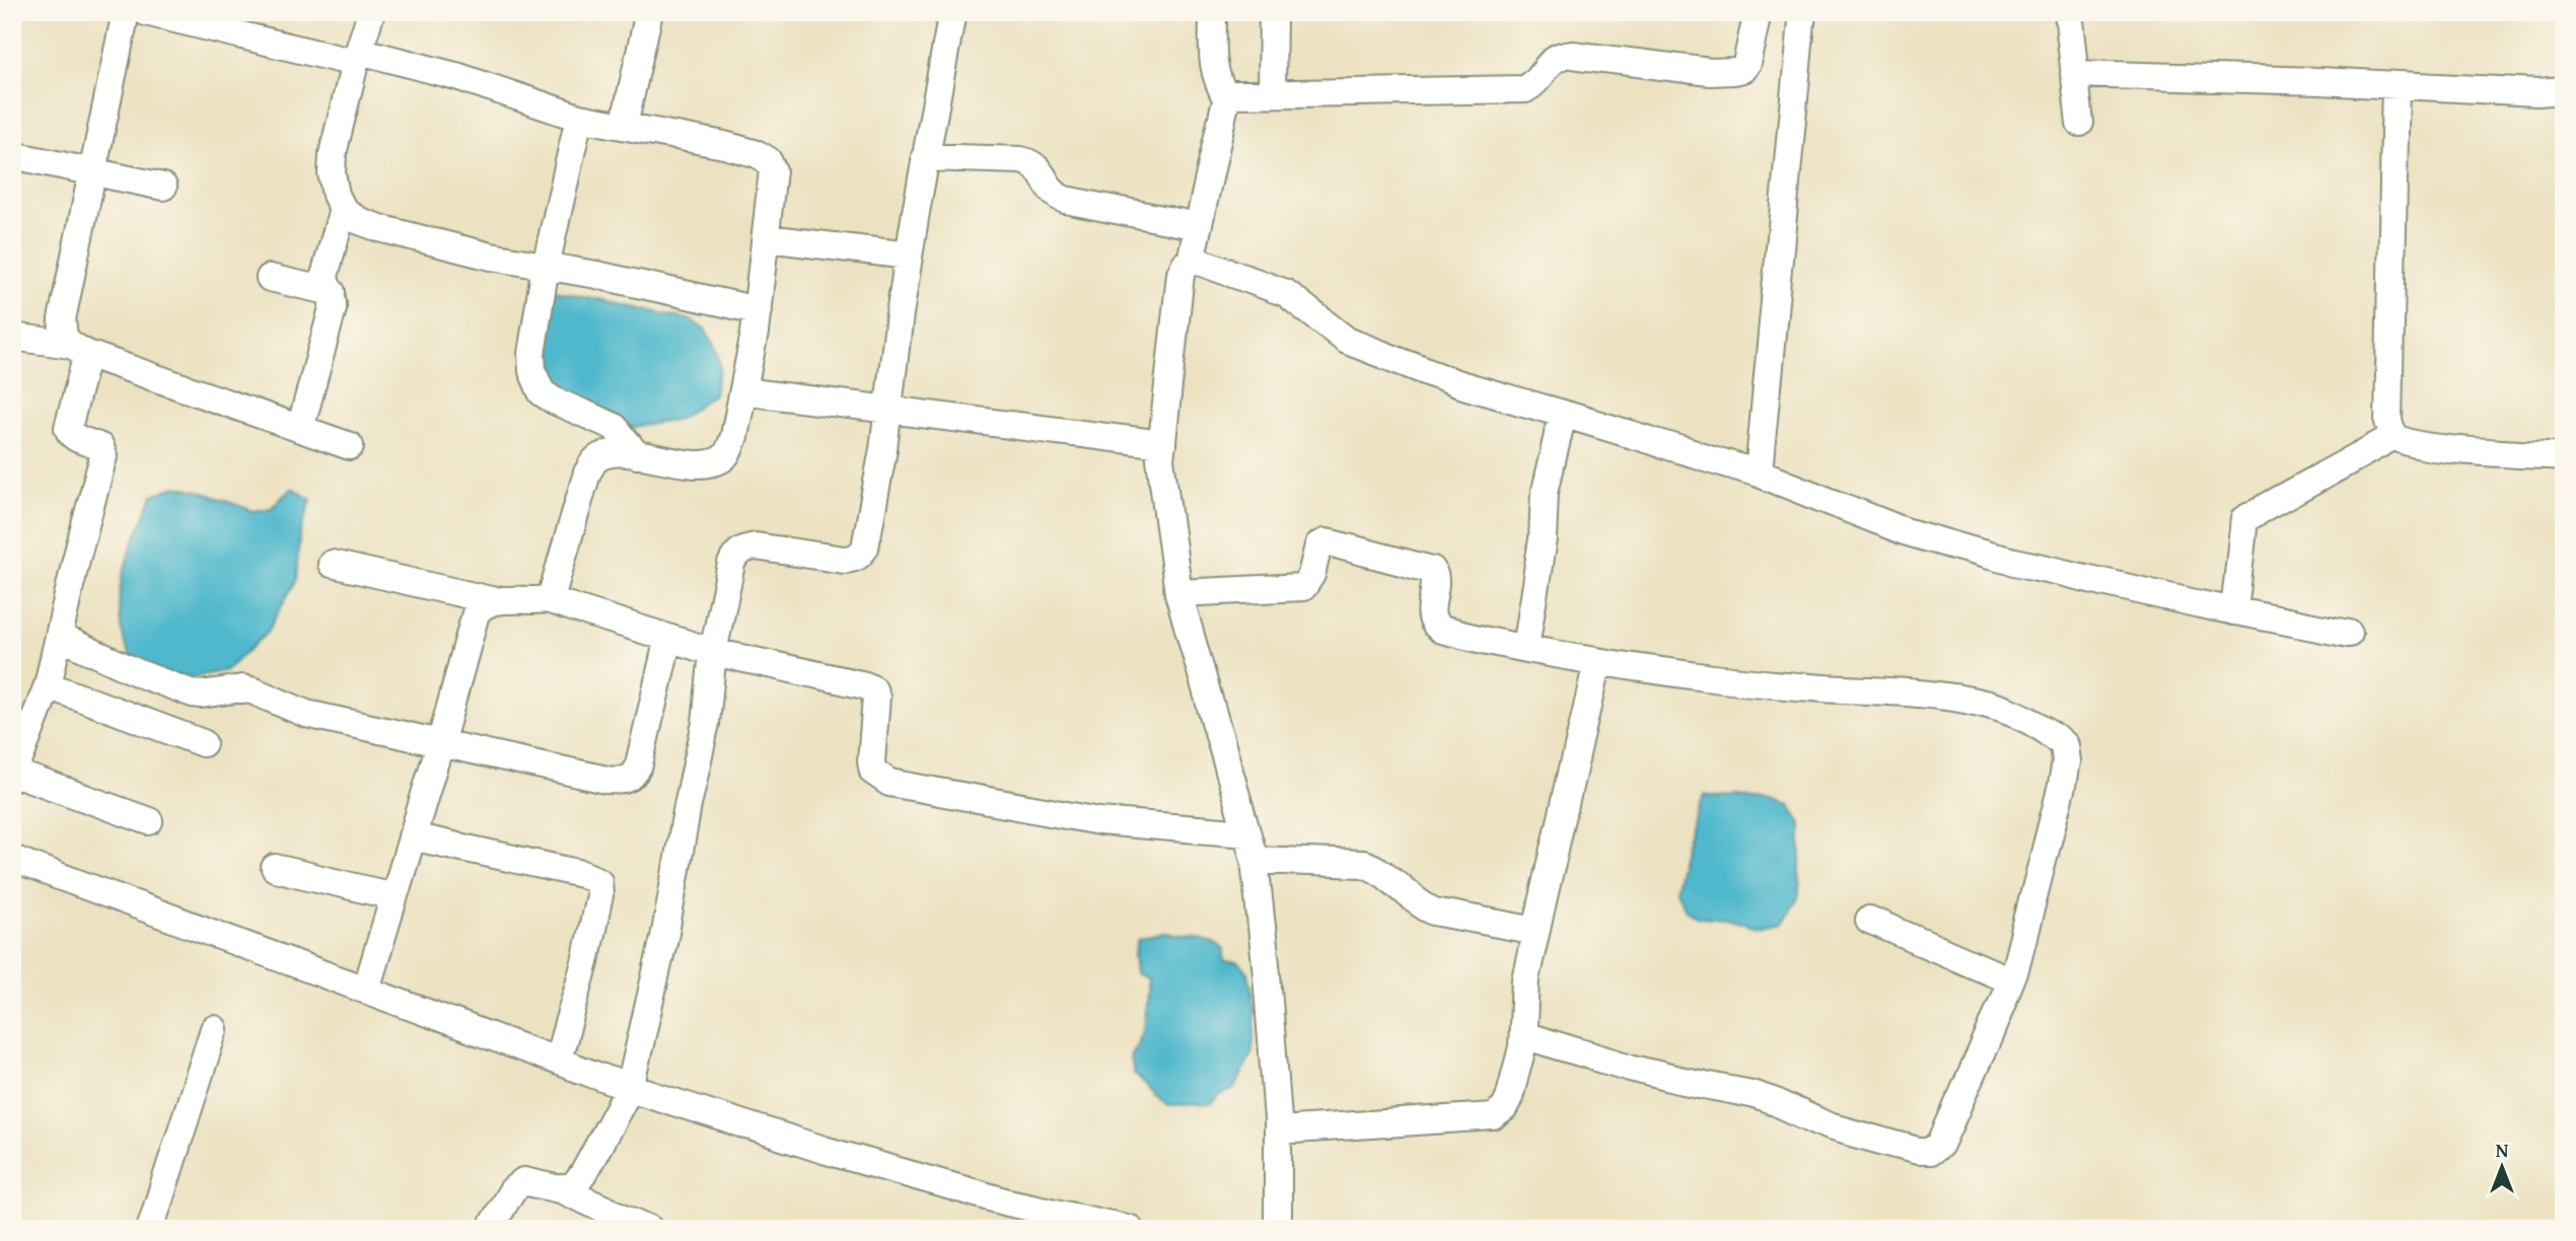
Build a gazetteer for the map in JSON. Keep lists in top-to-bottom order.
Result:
{
  "north": "top"
}
